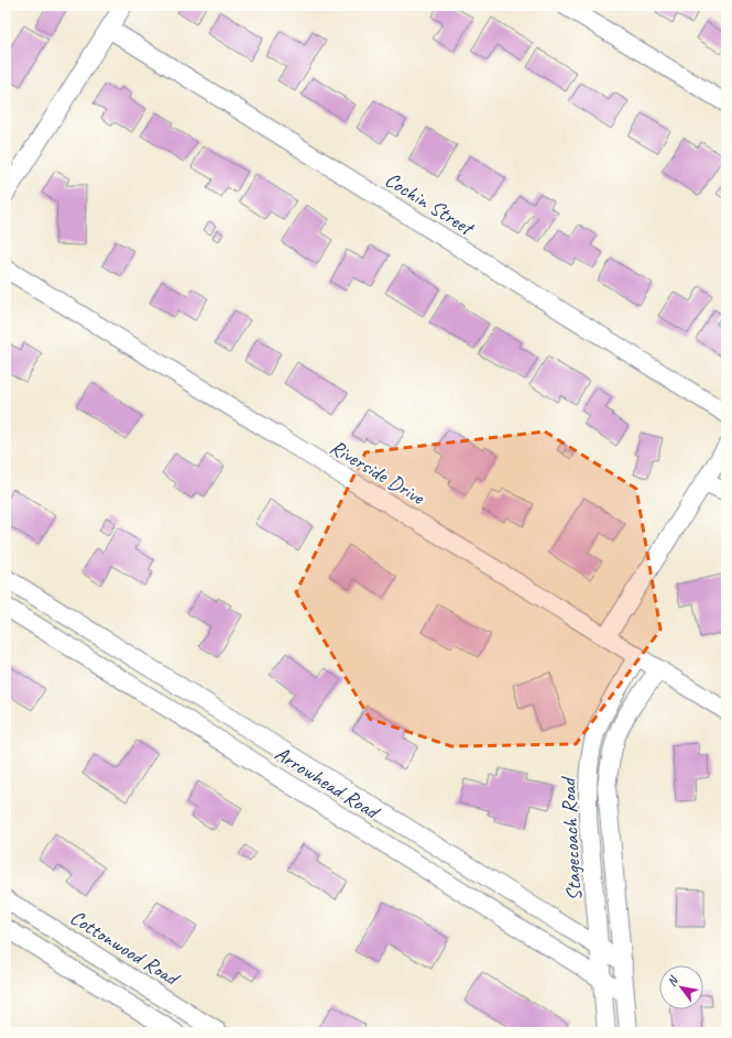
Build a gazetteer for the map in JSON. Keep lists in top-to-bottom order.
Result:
{
  "streets": {
    "street": [
      "Cochin Street",
      "Riverside Drive",
      "Arrowhead Road",
      "Stagecoach Road",
      "Cottonwood Road"
    ]
  },
  "crossings": [
    ["Riverside Drive", "Stagecoach Road"],
    ["Arrowhead Road", "Stagecoach Road"]
  ],
  "north": "top left"
}
